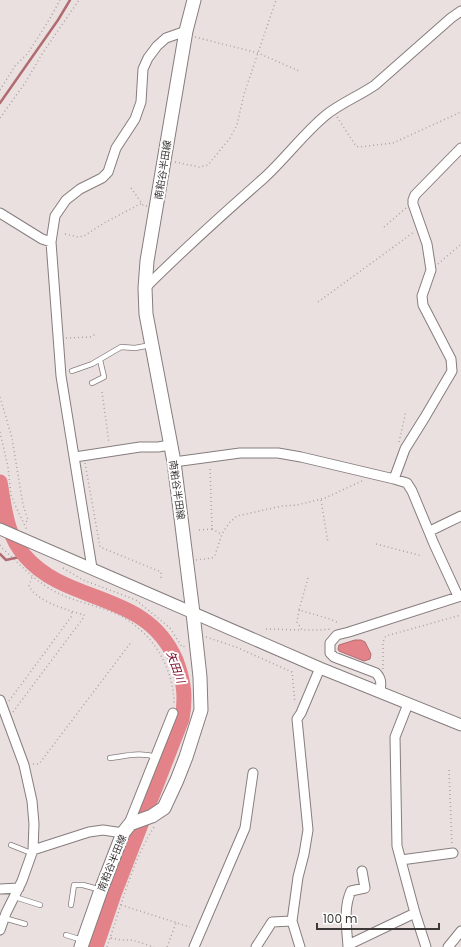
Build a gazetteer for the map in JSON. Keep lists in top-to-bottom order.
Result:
{
  "streets": {
    "main road": ["南粕谷半田線"]
  },
  "water": ["矢田川"],
  "scale_bar": "100 m"
}
